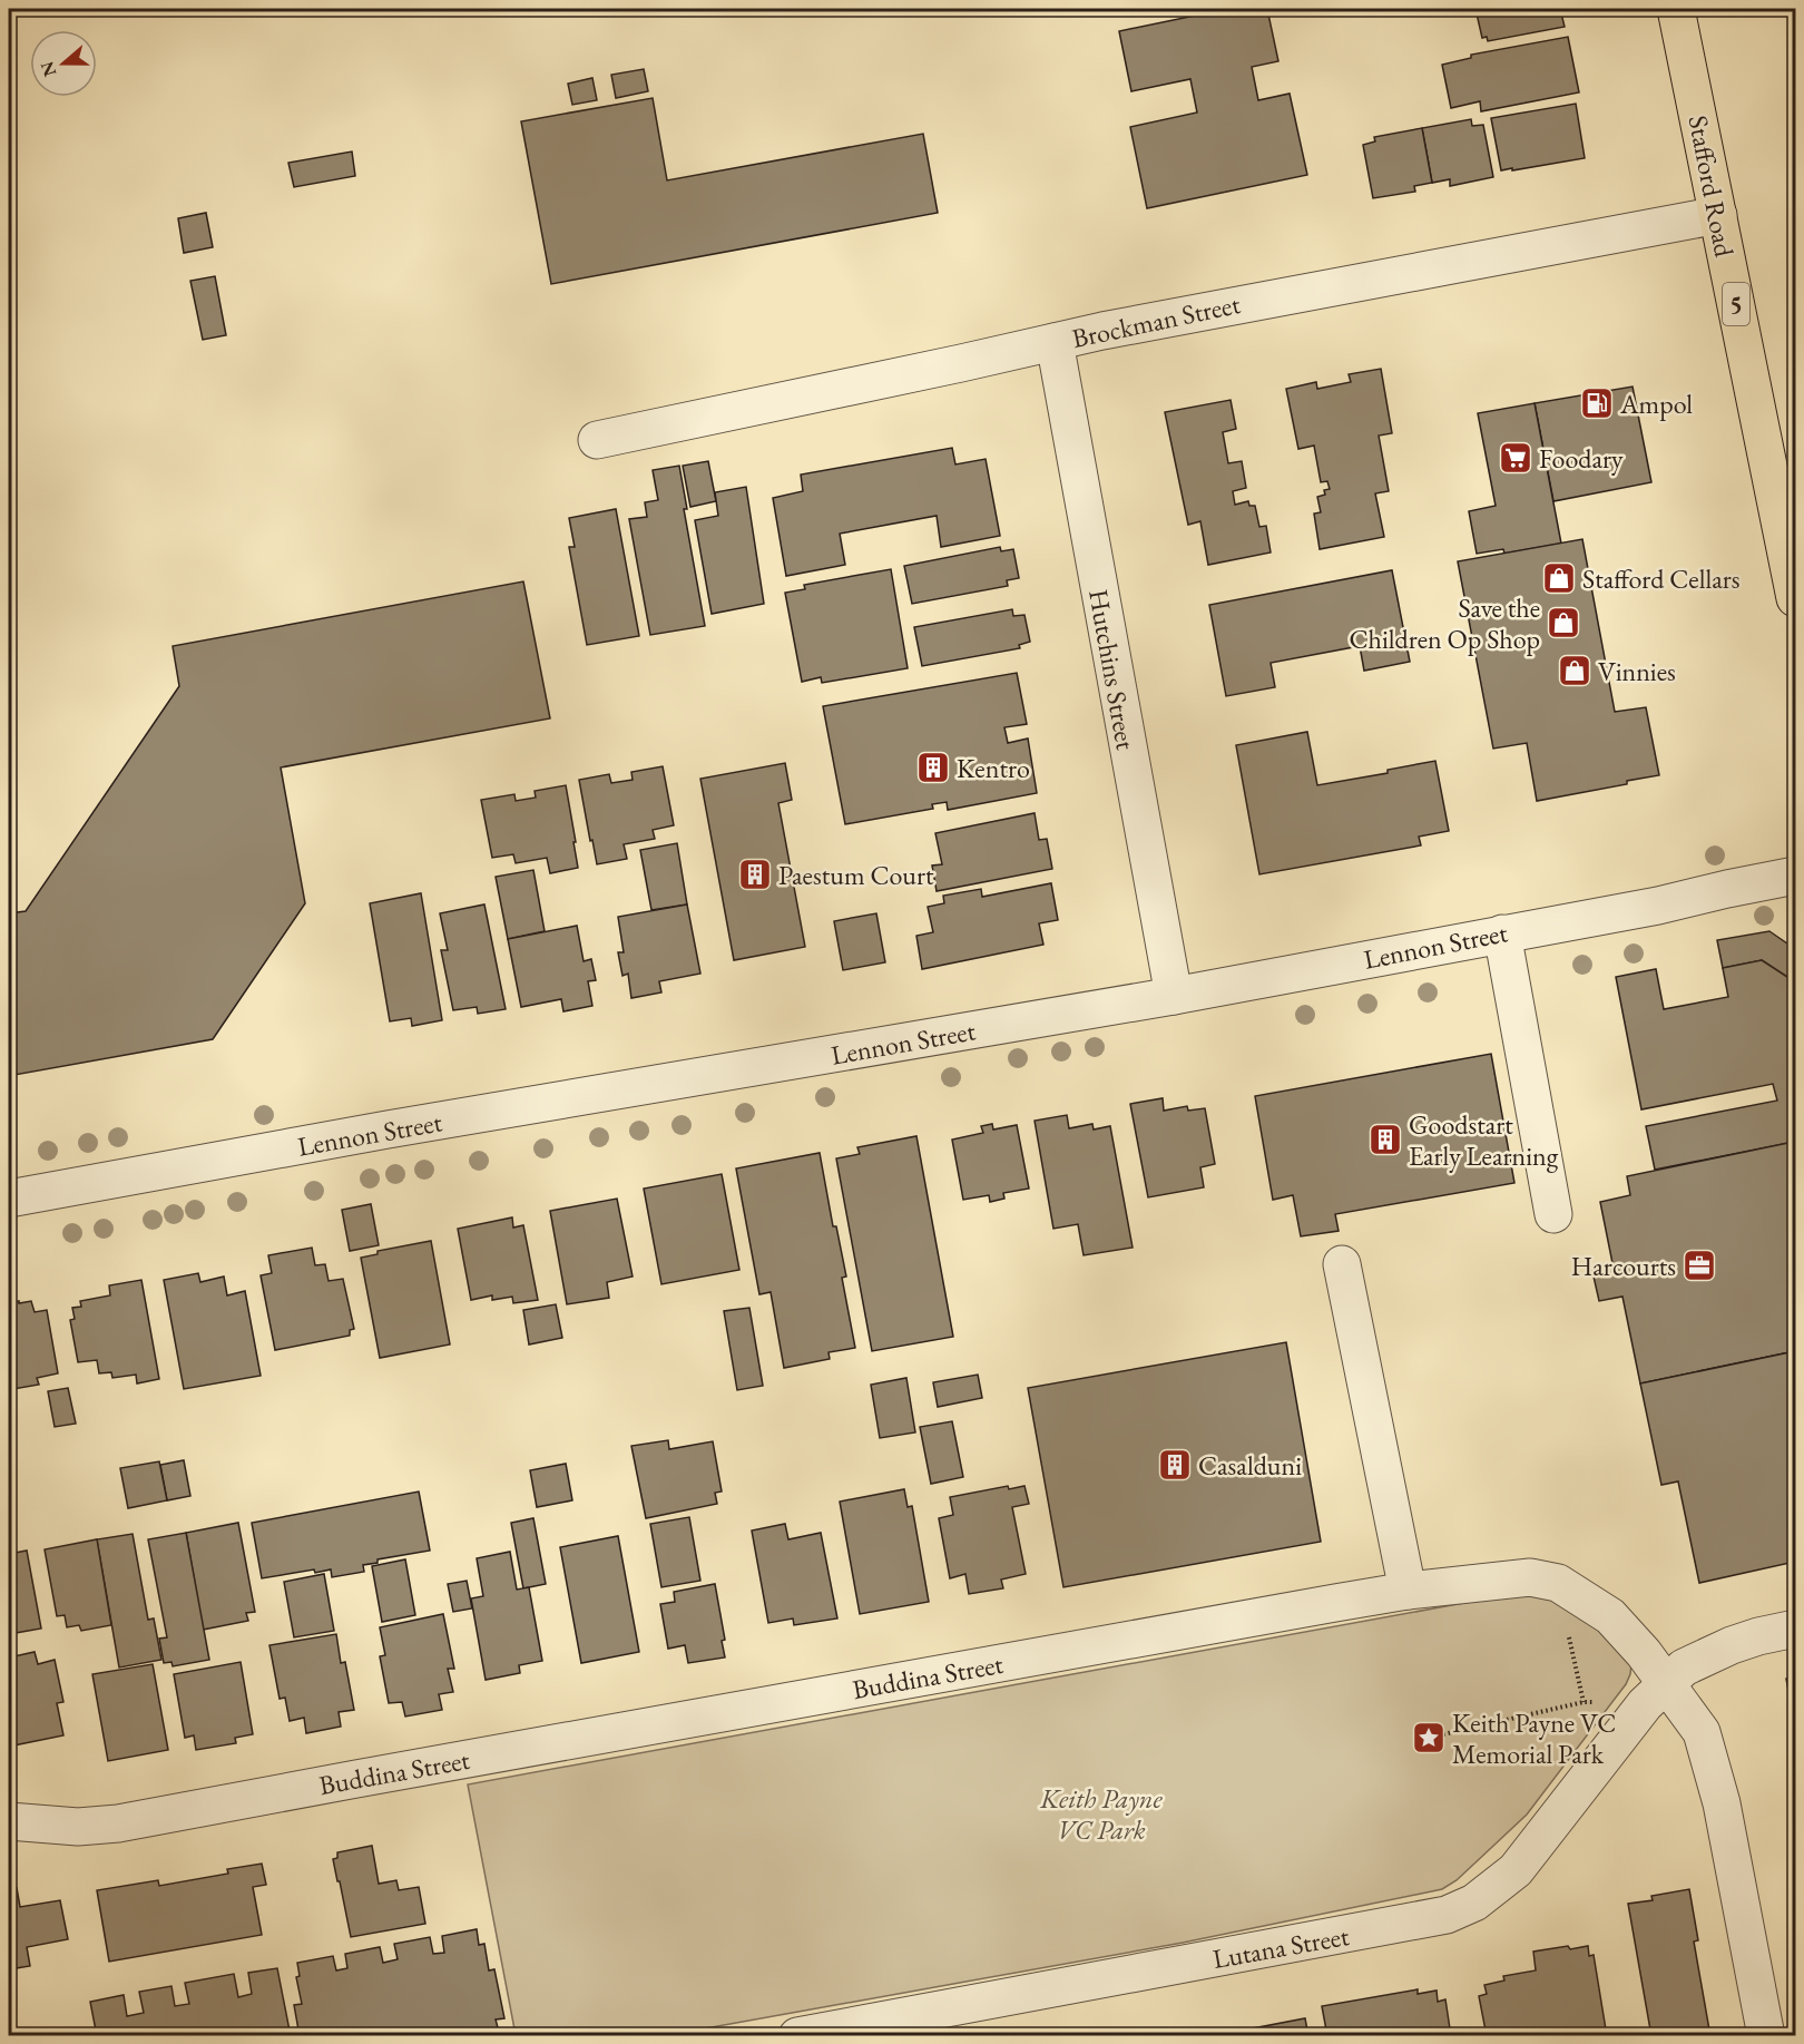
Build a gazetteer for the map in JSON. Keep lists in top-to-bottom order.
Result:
{
  "streets": {
    "highway": ["Stafford Road", "5"],
    "street": [
      "Brockman Street",
      "Hutchins Street",
      "Lennon Street",
      "Buddina Street",
      "Lutana Street"
    ]
  },
  "crossings": [
    ["Stafford Road", "Brockman Street"],
    ["Brockman Street", "Hutchins Street"],
    ["Hutchins Street", "Lennon Street"],
    ["Buddina Street", "Lutana Street"]
  ],
  "parks": ["Keith Payne VC Park"],
  "places": {
    "fuel station": ["Ampol"],
    "supermarket": ["Foodary"],
    "shop": ["Stafford Cellars", "Save the Children Op Shop", "Vinnies"],
    "building": [
      "Kentro",
      "Paestum Court",
      "Goodstart Early Learning",
      "Casalduni"
    ],
    "office": ["Harcourts"],
    "place": ["Keith Payne VC Memorial Park"]
  },
  "north": "left"
}
